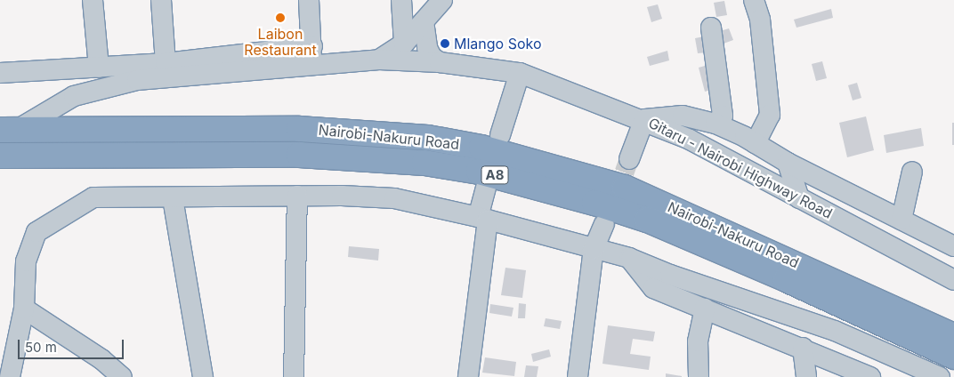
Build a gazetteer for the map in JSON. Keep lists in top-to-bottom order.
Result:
{
  "streets": {
    "highway": ["Nairobi-Nakuru Road", "A8"],
    "street": ["Gitaru - Nairobi Highway Road"]
  },
  "places": ["Laibon Restaurant", "Mlango Soko"],
  "scale_bar": "50 m"
}
